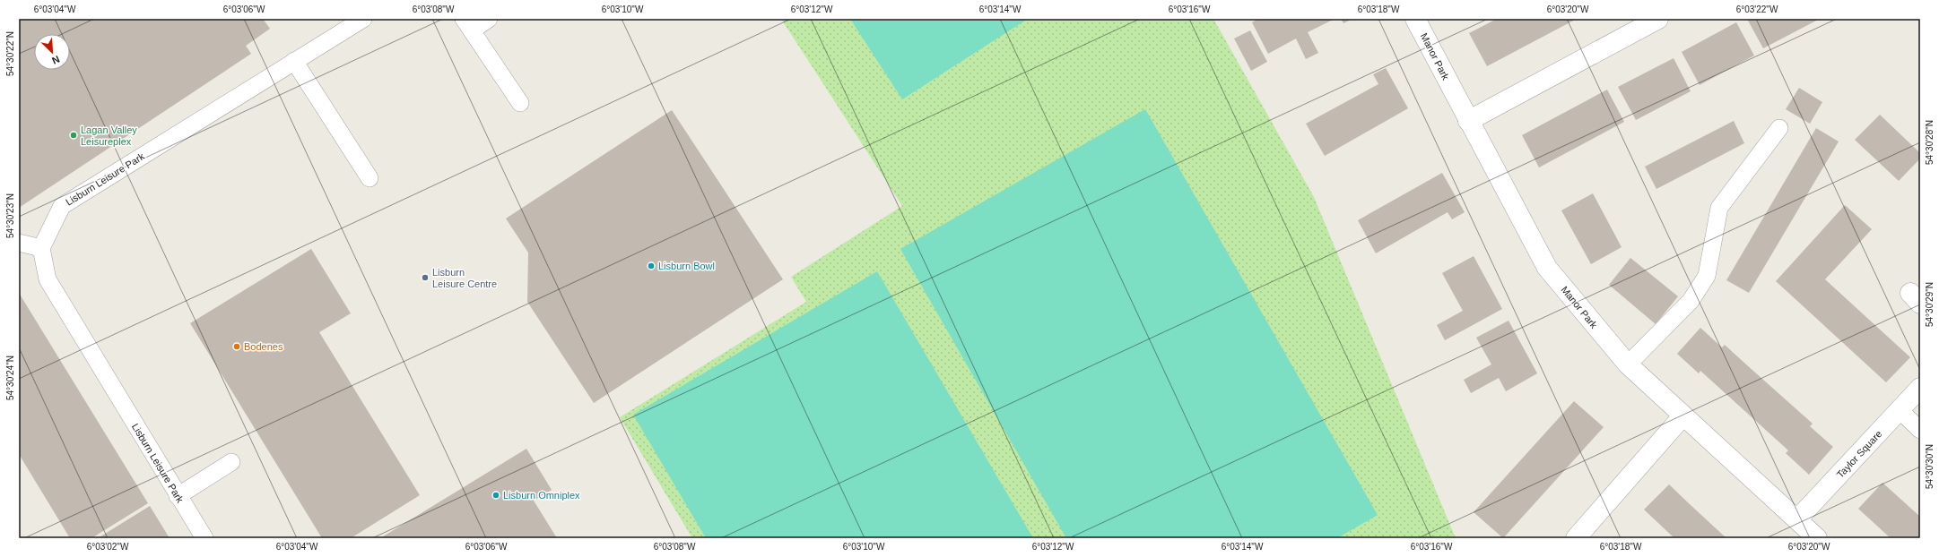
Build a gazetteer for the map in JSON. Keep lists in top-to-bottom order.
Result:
{
  "streets": {
    "street": ["Manor Park", "Taylor Square"],
    "lane": ["Lisburn Leisure Park"]
  },
  "crossings": [
    ["Manor Park", "Taylor Square"]
  ],
  "places": [
    "Lagan Valley Leisureplex",
    "Lisburn Bowl",
    "Lisburn Leisure Centre",
    "Bodenes",
    "Lisburn Omniplex"
  ],
  "north": "bottom right",
  "coordinates": [
    "6°03'04\"W",
    "6°03'06\"W",
    "6°03'08\"W",
    "6°03'10\"W",
    "6°03'12\"W",
    "6°03'14\"W",
    "6°03'16\"W",
    "6°03'18\"W",
    "6°03'20\"W",
    "6°03'22\"W",
    "54°30'22\"N",
    "54°30'28\"N",
    "54°30'23\"N",
    "54°30'29\"N",
    "54°30'24\"N",
    "54°30'30\"N",
    "6°03'02\"W"
  ]
}
